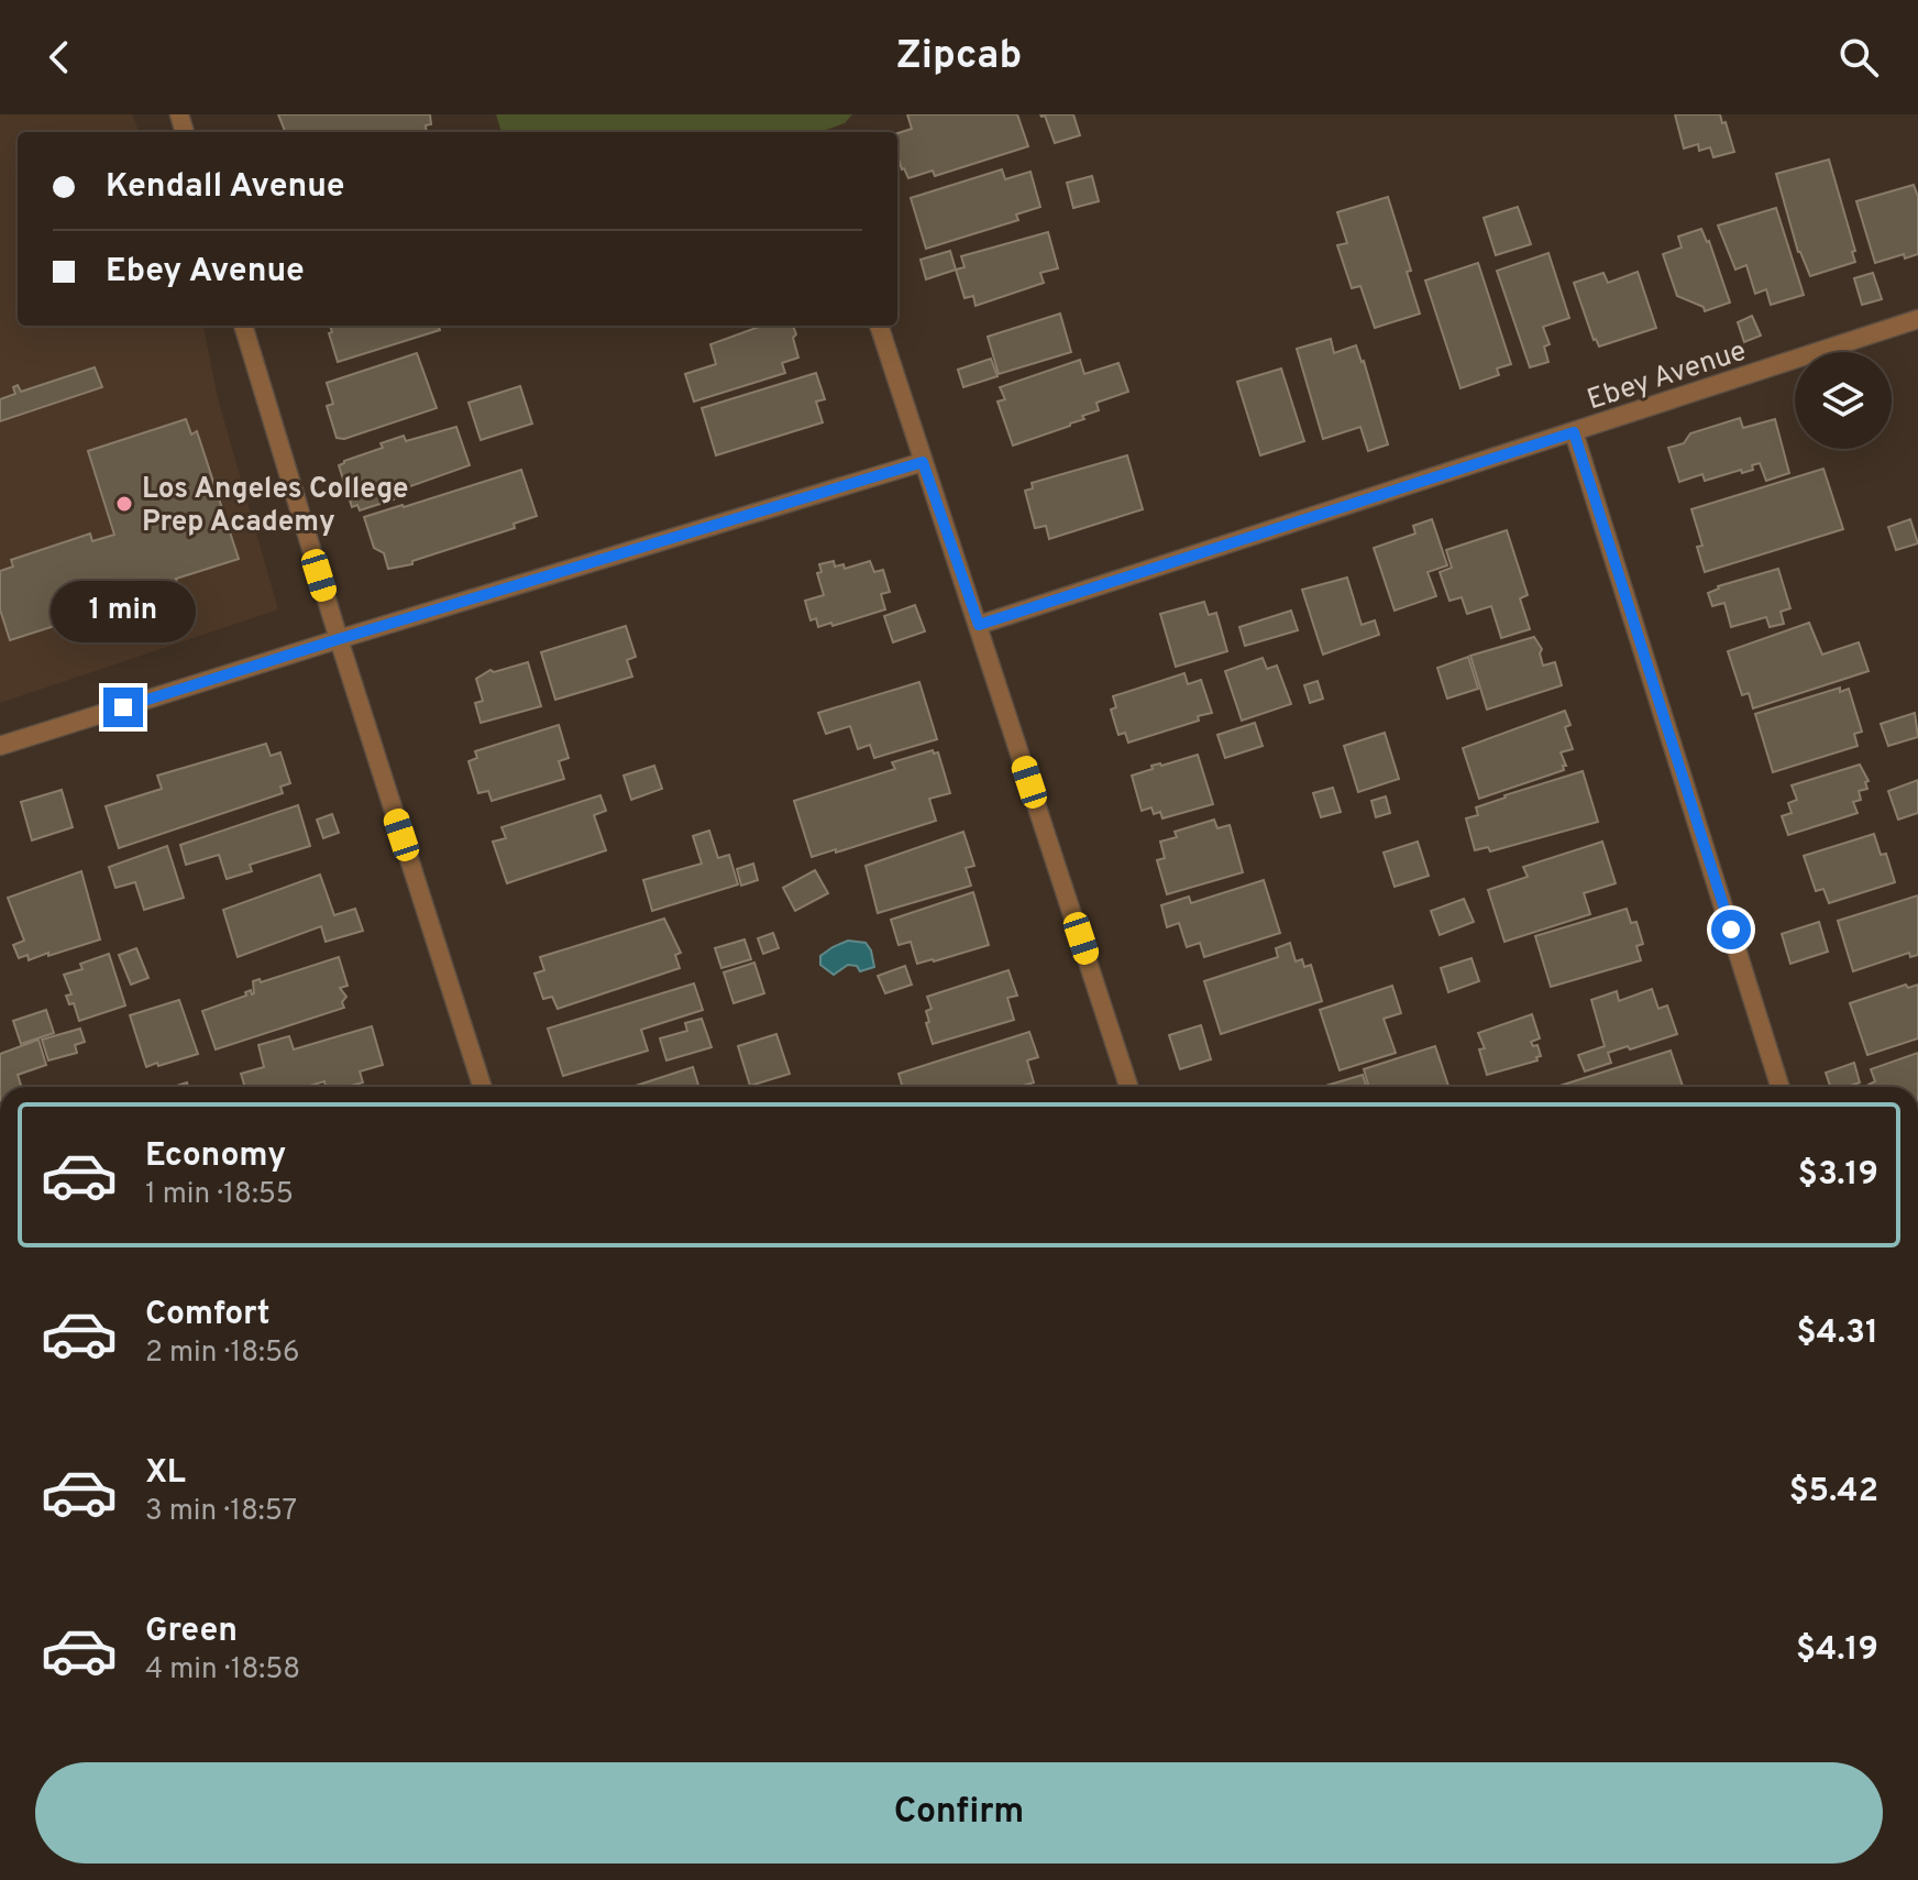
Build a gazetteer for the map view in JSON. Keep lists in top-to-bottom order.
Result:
{
  "streets": {
    "street": ["Ebey Avenue"]
  },
  "places": ["Los Angeles College Prep Academy"],
  "page": {
    "header": "Zipcab",
    "banner": ["Kendall Avenue", "Ebey Avenue"],
    "bubble": "1 min",
    "list": [
      {
        "name": "Economy",
        "note": "1 min · 18:55",
        "value": "$3.19"
      },
      {
        "name": "Comfort",
        "note": "2 min · 18:56",
        "value": "$4.31"
      },
      {
        "name": "XL",
        "note": "3 min · 18:57",
        "value": "$5.42"
      },
      {
        "name": "Green",
        "note": "4 min · 18:58",
        "value": "$4.19"
      }
    ],
    "buttons": "Confirm"
  }
}
